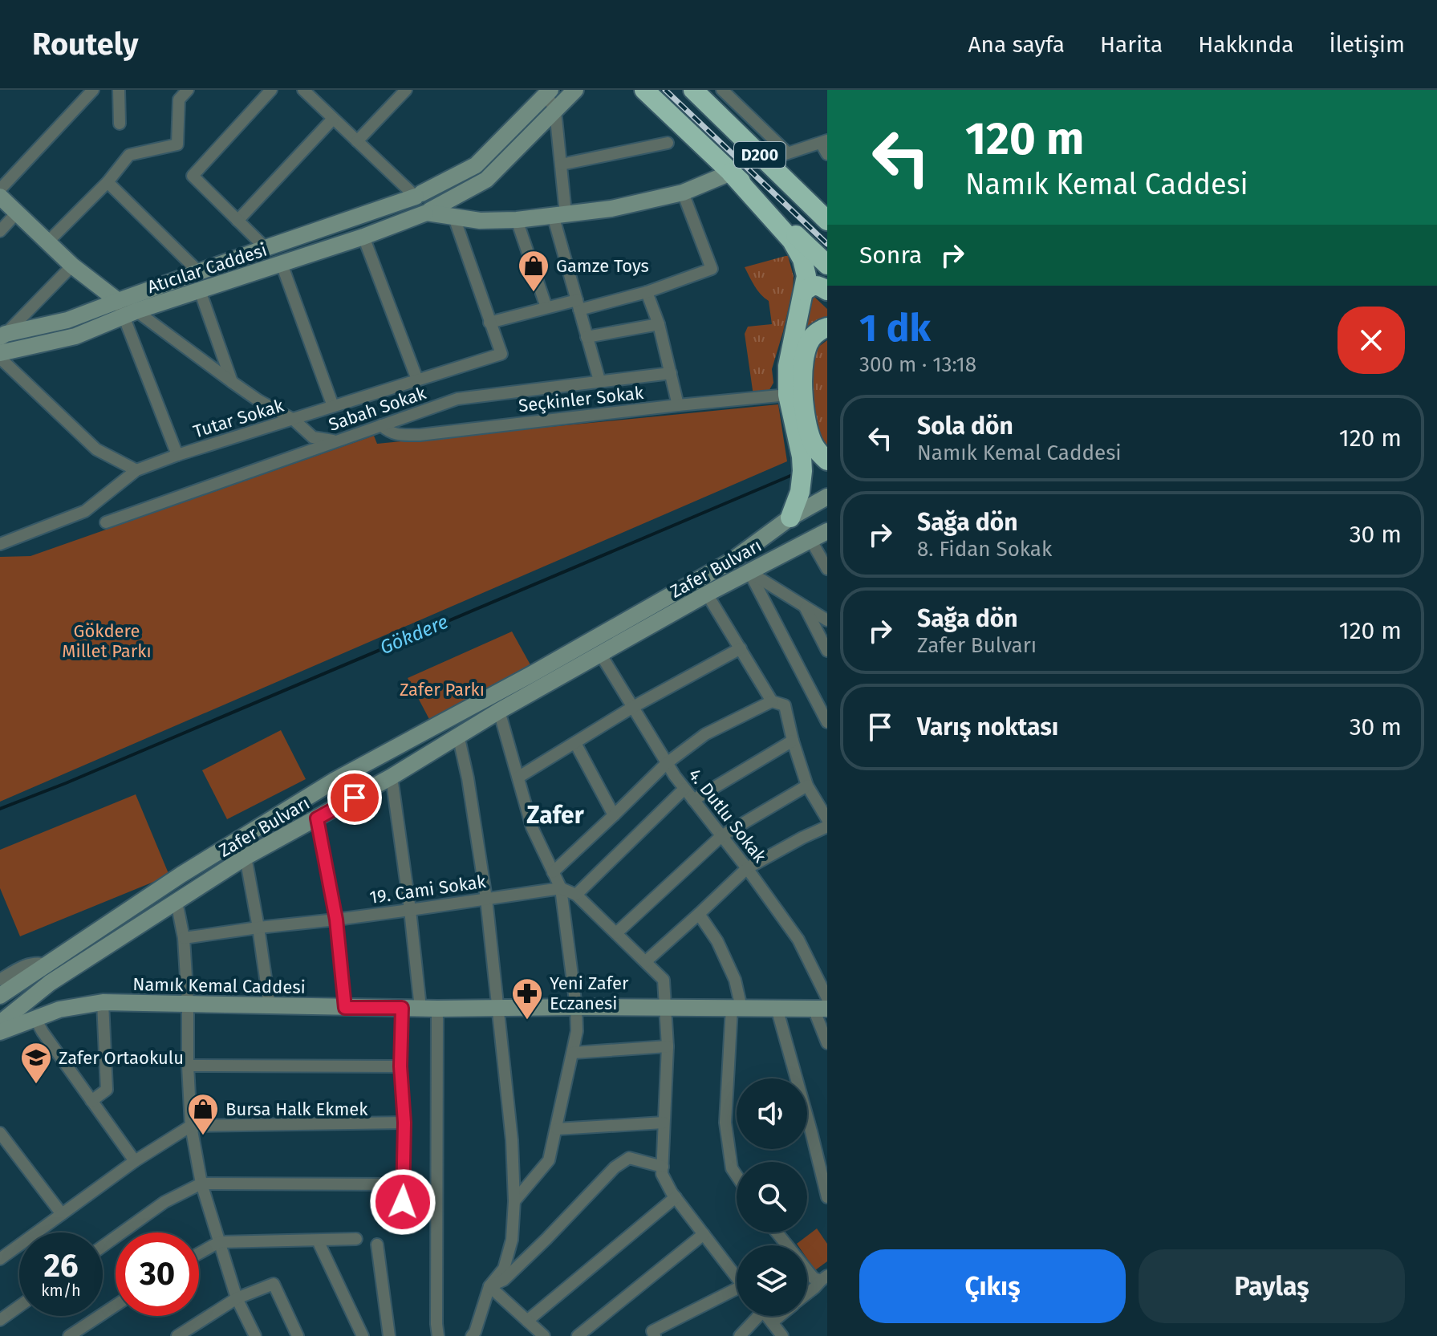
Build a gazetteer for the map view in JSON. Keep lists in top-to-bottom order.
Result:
{
  "streets": {
    "highway": ["D200"],
    "main road": ["Atıcılar Caddesi", "Zafer Bulvarı", "Namık Kemal Caddesi"],
    "street": [
      "Seçkinler Sokak",
      "Sabah Sokak",
      "Tutar Sokak",
      "4. Dutlu Sokak",
      "19. Cami Sokak"
    ]
  },
  "crossings": [
    ["Seçkinler Sokak", "Sabah Sokak"],
    ["Zafer Bulvarı", "4. Dutlu Sokak"]
  ],
  "districts": ["Zafer"],
  "water": ["Gökdere"],
  "parks": ["Gökdere Millet Parkı", "Zafer Parkı"],
  "places": {
    "shop": ["Gamze Toys", "Bursa Halk Ekmek"],
    "pharmacy": ["Yeni Zafer Eczanesi"],
    "school or university": ["Zafer Ortaokulu"]
  },
  "page": {
    "header": "Routely",
    "nav": [
      "Ana sayfa",
      "Harita",
      "Hakkında",
      "İletişim"
    ],
    "turn": ["120 m", "Namık Kemal Caddesi"],
    "then": "Sonra",
    "heading": ["1 dk", "300 m · 13:18"],
    "list": [
      {
        "name": "Sola dön",
        "note": "Namık Kemal Caddesi",
        "value": "120 m"
      },
      {
        "name": "Sağa dön",
        "note": "8. Fidan Sokak",
        "value": "30 m"
      },
      {
        "name": "Sağa dön",
        "note": "Zafer Bulvarı",
        "value": "120 m"
      },
      {
        "name": "Varış noktası",
        "value": "30 m"
      }
    ],
    "speed": "26 km/h",
    "limit": "30",
    "buttons": ["Çıkış", "Paylaş"]
  }
}
